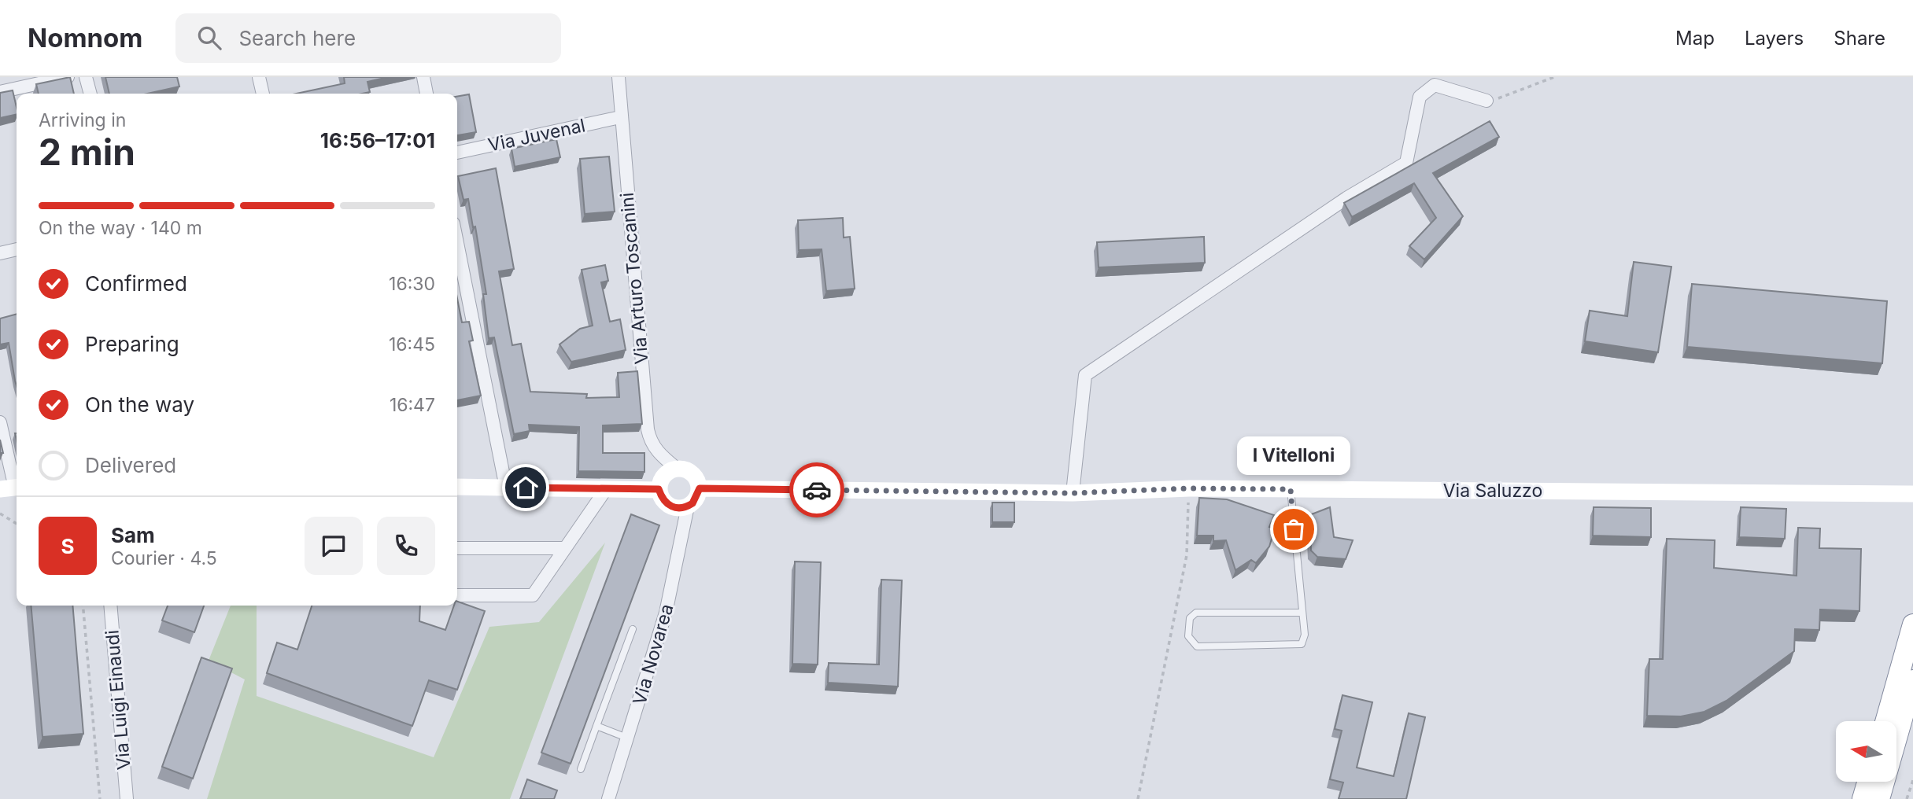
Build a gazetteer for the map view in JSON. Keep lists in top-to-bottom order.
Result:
{
  "streets": {
    "main road": ["Via Saluzzo"],
    "street": [
      "Via Juvenal",
      "Via Arturo Toscanini",
      "Via Novarea",
      "Via Luigi Einaudi"
    ]
  },
  "crossings": [
    ["Via Juvenal", "Via Arturo Toscanini"],
    ["Via Arturo Toscanini", "Via Saluzzo"],
    ["Via Arturo Toscanini", "Via Novarea"],
    ["Via Saluzzo", "Via Novarea"]
  ],
  "places": ["I Vitelloni"],
  "north": "left",
  "page": {
    "header": "Nomnom",
    "search": "Search here",
    "nav": ["Map", "Layers", "Share"],
    "heading": ["2 min", "Arriving in", "16:56–17:01"],
    "panel": ["Sam", "Courier · 4.5"],
    "bar": "On the way · 140 m",
    "list": [
      ["Confirmed", "16:30"],
      ["Preparing", "16:45"],
      ["On the way", "16:47"],
      "Delivered"
    ],
    "bubble": "I Vitelloni",
    "round": "S"
  }
}
